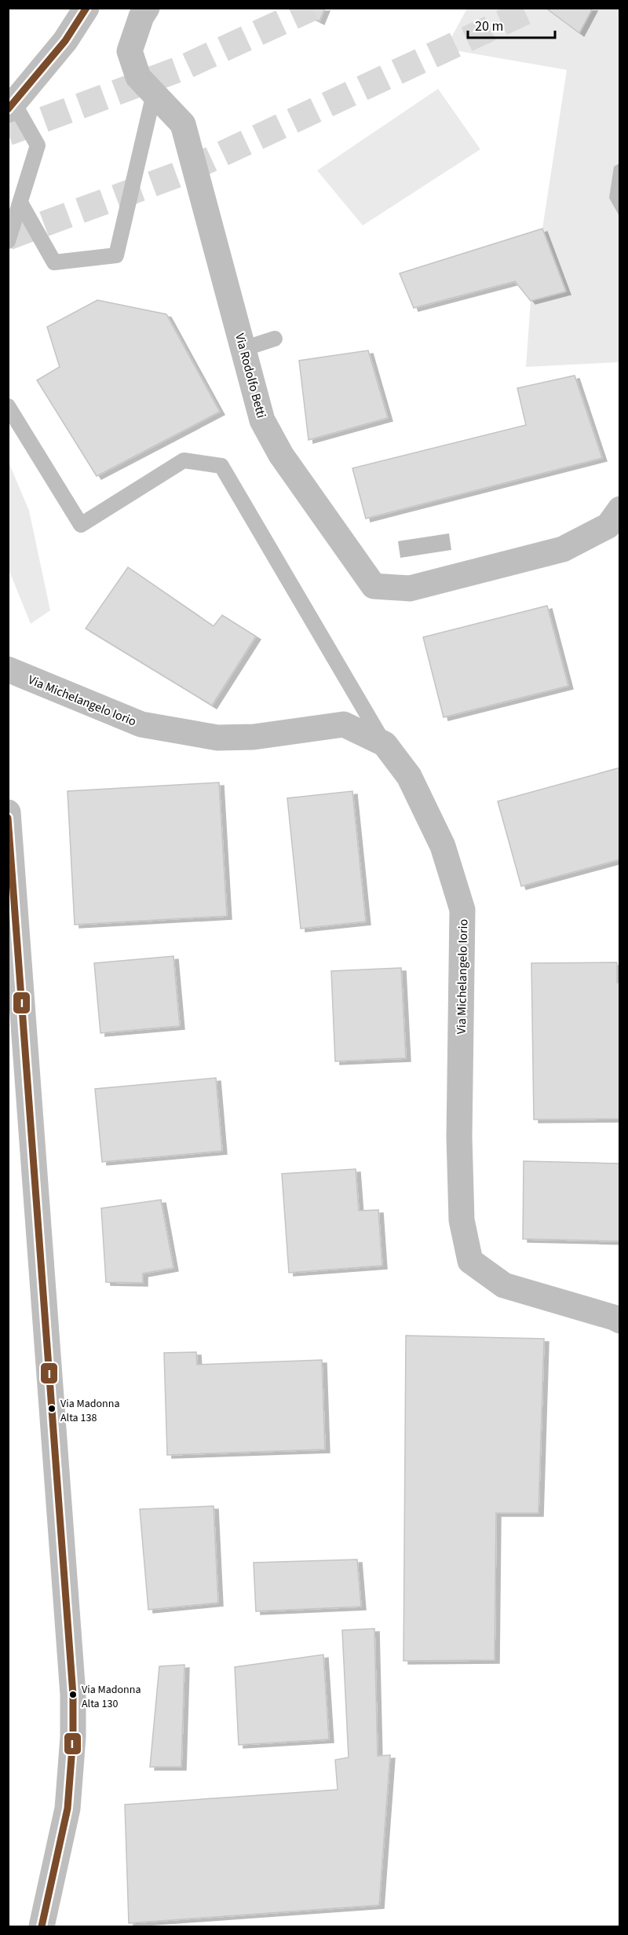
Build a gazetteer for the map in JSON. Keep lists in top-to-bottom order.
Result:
{
  "streets": {
    "street": ["Via Rodolfo Betti", "Via Michelangelo Iorio"]
  },
  "places": ["Via Madonna Alta 138", "Via Madonna Alta 130"],
  "lines": ["transit line I"],
  "scale_bar": "20 m"
}
